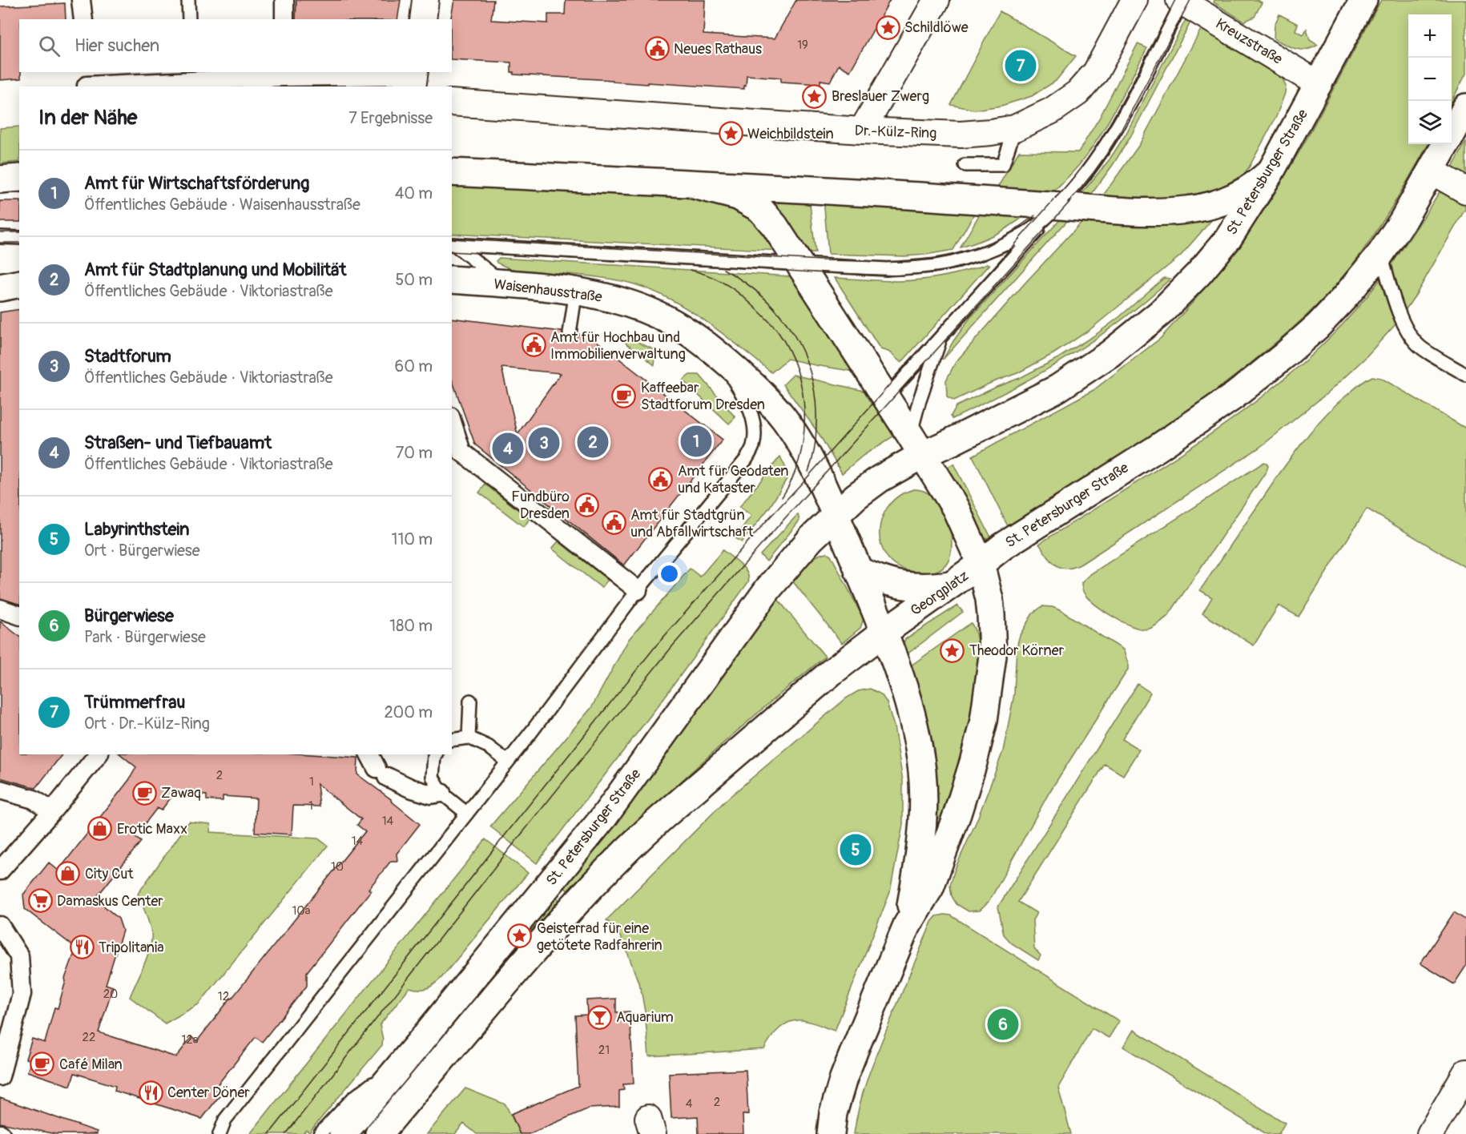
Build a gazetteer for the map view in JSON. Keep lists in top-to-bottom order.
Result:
{
  "streets": {
    "main road": ["St. Petersburger Straße", "Waisenhausstraße", "Georgplatz"],
    "street": ["Kreuzstraße", "Dr.-Külz-Ring"]
  },
  "crossings": [
    ["Kreuzstraße", "St. Petersburger Straße"],
    ["St. Petersburger Straße", "Waisenhausstraße"],
    ["St. Petersburger Straße", "Georgplatz"]
  ],
  "places": {
    "place": [
      "Schildlöwe",
      "Breslauer Zwerg",
      "Weichbildstein",
      "Theodor Körner",
      "Geisterrad für eine getötete Radfahrerin"
    ],
    "public building": [
      "Neues Rathaus",
      "Amt für Hochbau und Immobilienverwaltung",
      "Amt für Geodaten und Kataster",
      "Fundbüro Dresden",
      "Amt für Stadtgrün und Abfallwirtschaft"
    ],
    "cafe": ["Kaffeebar Stadtforum Dresden", "Zawaq", "Café Milan"],
    "shop": ["Erotic Maxx", "City Cut"],
    "supermarket": ["Damaskus Center"],
    "restaurant": ["Tripolitania", "Center Döner"],
    "bar": ["Aquarium"]
  },
  "house_numbers": [
    "19",
    "2",
    "1",
    "1",
    "14",
    "14",
    "10",
    "10a",
    "20",
    "12",
    "22",
    "12a",
    "21",
    "2",
    "4"
  ],
  "page": {
    "map_buttons": ["+", "−"],
    "search": "Hier suchen",
    "pins": [
      "7",
      "1",
      "2",
      "3",
      "4",
      "5",
      "6"
    ],
    "heading": ["In der Nähe", "7 Ergebnisse"],
    "list": [
      {
        "mark": "1",
        "name": "Amt für Wirtschaftsförderung",
        "note": "Öffentliches Gebäude · Waisenhausstraße",
        "value": "40 m"
      },
      {
        "mark": "2",
        "name": "Amt für Stadtplanung und Mobilität",
        "note": "Öffentliches Gebäude · Viktoriastraße",
        "value": "50 m"
      },
      {
        "mark": "3",
        "name": "Stadtforum",
        "note": "Öffentliches Gebäude · Viktoriastraße",
        "value": "60 m"
      },
      {
        "mark": "4",
        "name": "Straßen- und Tiefbauamt",
        "note": "Öffentliches Gebäude · Viktoriastraße",
        "value": "70 m"
      },
      {
        "mark": "5",
        "name": "Labyrinthstein",
        "note": "Ort · Bürgerwiese",
        "value": "110 m"
      },
      {
        "mark": "6",
        "name": "Bürgerwiese",
        "note": "Park · Bürgerwiese",
        "value": "180 m"
      },
      {
        "mark": "7",
        "name": "Trümmerfrau",
        "note": "Ort · Dr.-Külz-Ring",
        "value": "200 m"
      }
    ]
  }
}
